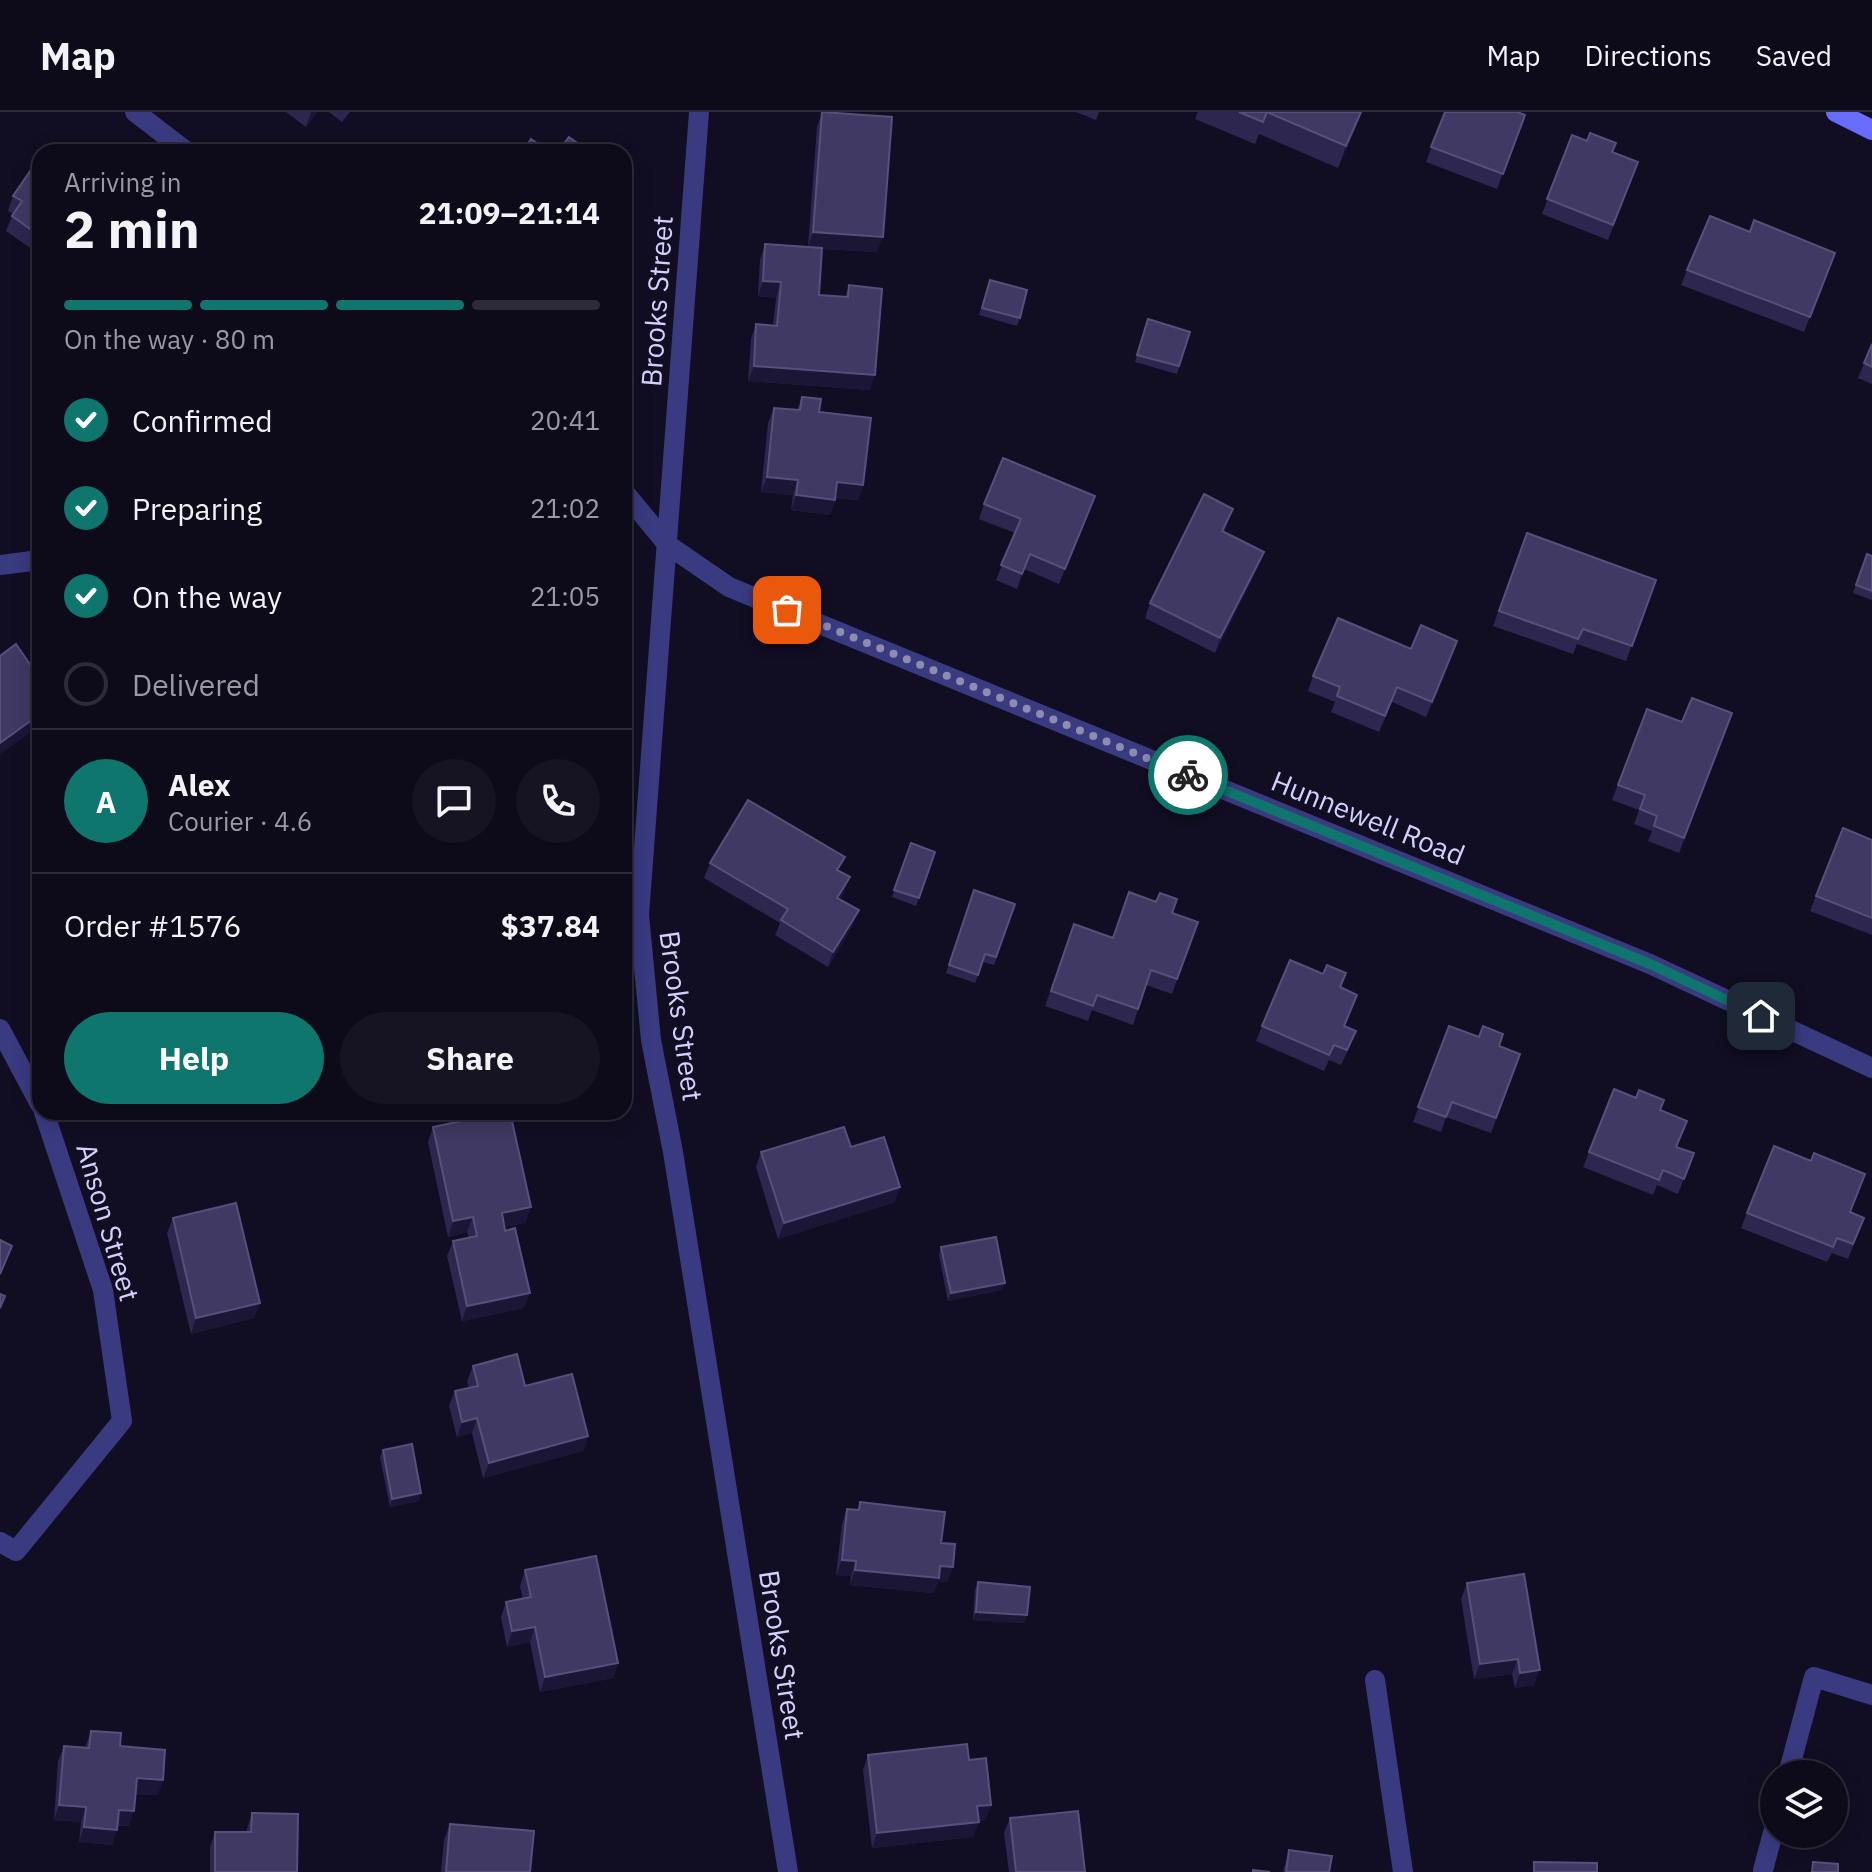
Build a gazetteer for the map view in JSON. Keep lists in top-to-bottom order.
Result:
{
  "streets": {
    "street": ["Brooks Street", "Hunnewell Road", "Anson Street"]
  },
  "crossings": [
    ["Brooks Street", "Hunnewell Road"]
  ],
  "page": {
    "header": "Map",
    "nav": ["Map", "Directions", "Saved"],
    "heading": ["2 min", "Arriving in", "21:09–21:14"],
    "panel": [
      "Alex",
      "Courier · 4.6",
      "Order #1576",
      "$37.84"
    ],
    "bar": "On the way · 80 m",
    "list": [
      ["Confirmed", "20:41"],
      ["Preparing", "21:02"],
      ["On the way", "21:05"],
      "Delivered"
    ],
    "round": "A",
    "buttons": ["Help", "Share"]
  }
}
